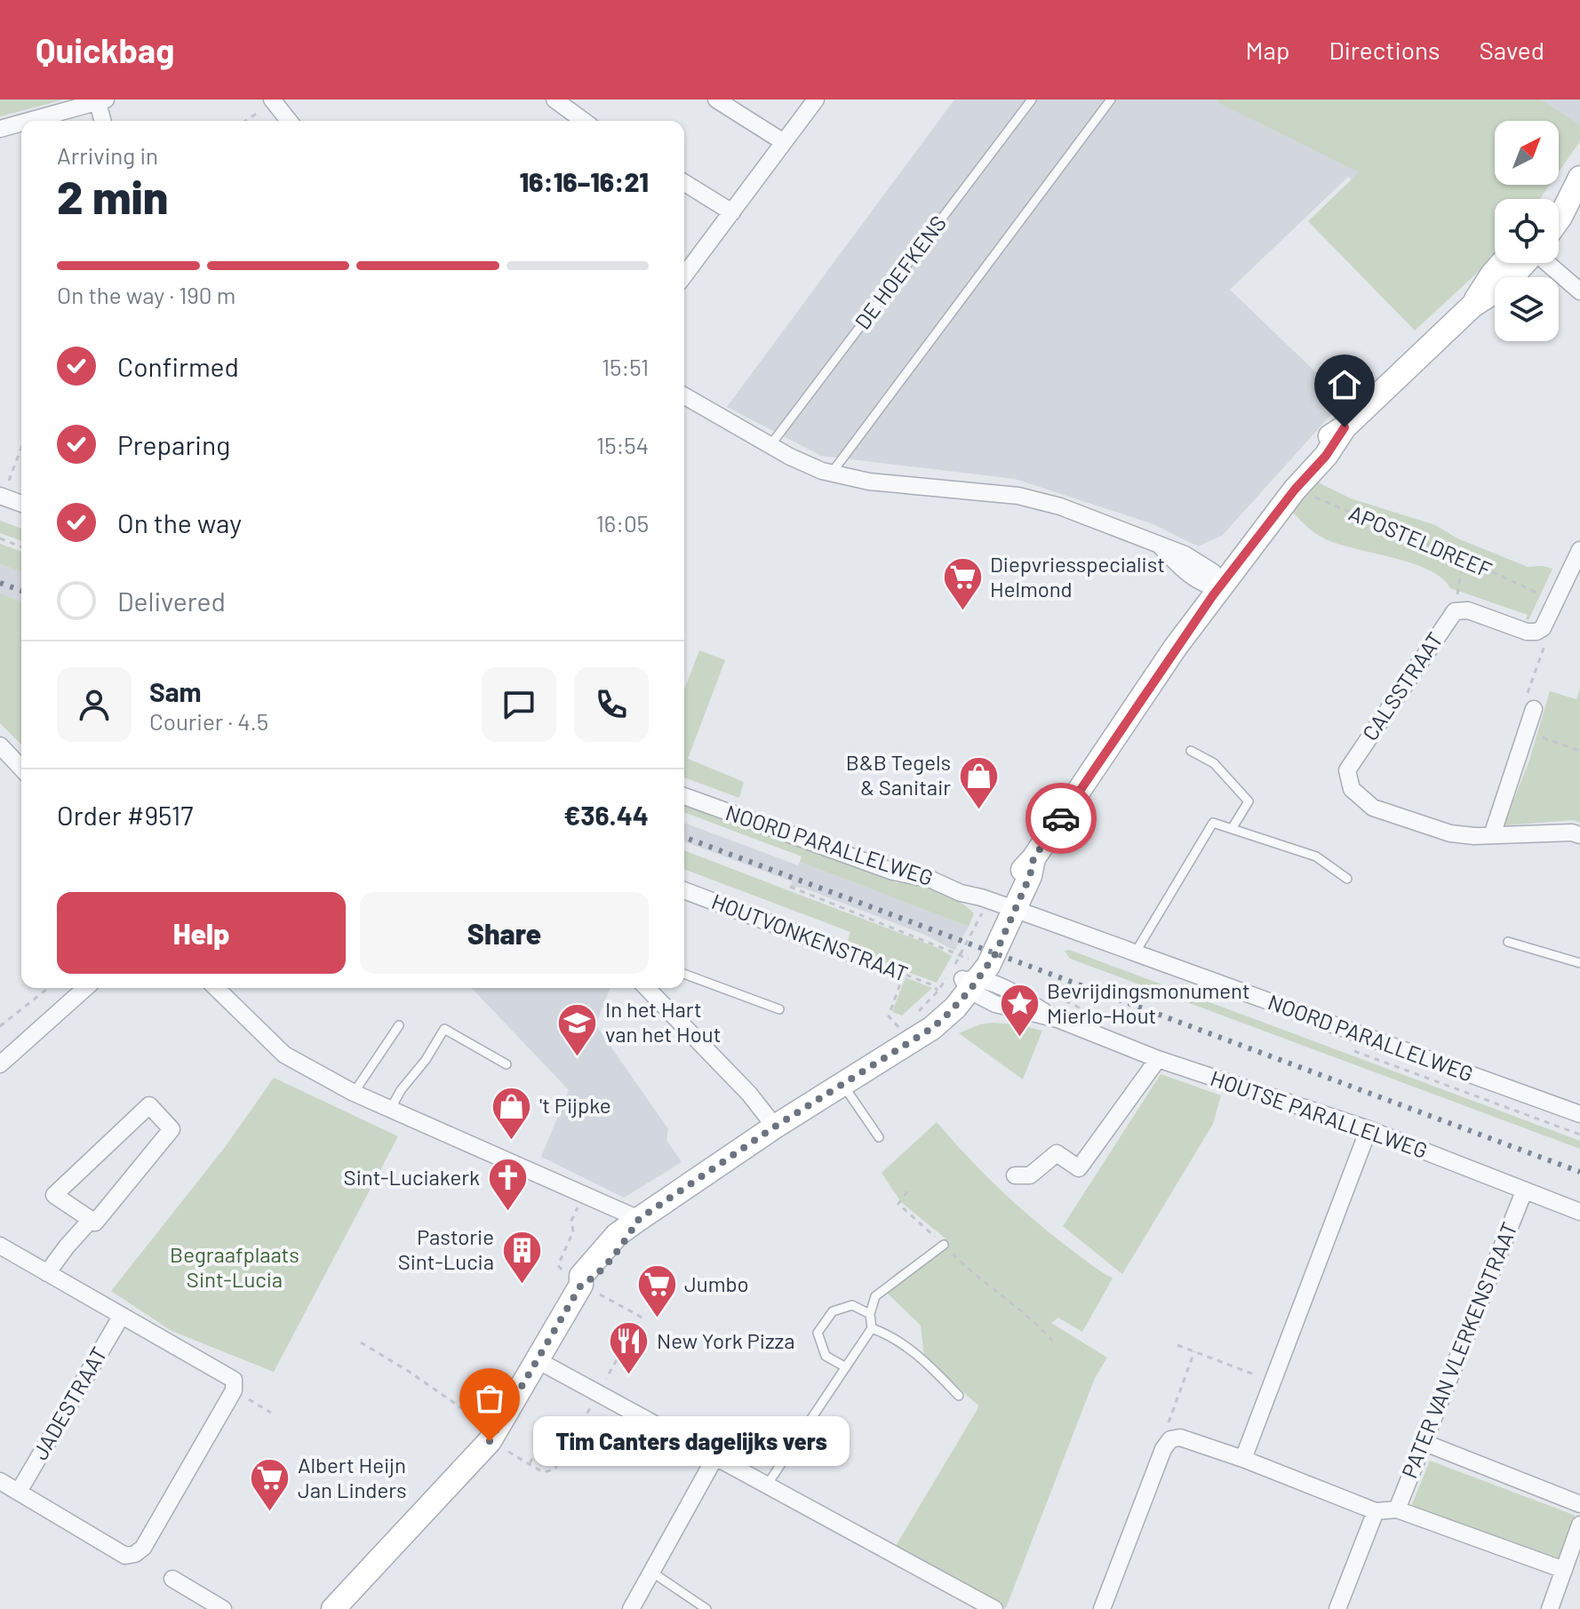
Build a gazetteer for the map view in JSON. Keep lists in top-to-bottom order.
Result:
{
  "streets": {
    "street": [
      "CALSSTRAAT",
      "NOORD PARALLELWEG",
      "HOUTVONKENSTRAAT",
      "HOUTSE PARALLELWEG",
      "PATER VAN VLERKENSTRAAT",
      "JADESTRAAT"
    ],
    "lane": ["DE HOEFKENS"],
    "path": ["APOSTELDREEF"]
  },
  "crossings": [
    ["HOUTSE PARALLELWEG", "PATER VAN VLERKENSTRAAT"]
  ],
  "parks": ["Begraafplaats Sint-Lucia"],
  "places": {
    "supermarket": ["Diepvriesspecialist Helmond", "Jumbo", "Albert Heijn Jan Linders"],
    "shop": ["B&B Tegels & Sanitair", "'t Pijpke"],
    "place": ["Bevrijdingsmonument Mierlo-Hout"],
    "school or university": ["In het Hart van het Hout"],
    "church": ["Sint-Luciakerk"],
    "building": ["Pastorie Sint-Lucia"],
    "restaurant": ["New York Pizza"],
    "other": ["Tim Canters dagelijks vers"]
  },
  "north": "top right",
  "page": {
    "header": "Quickbag",
    "nav": ["Map", "Directions", "Saved"],
    "heading": ["2 min", "Arriving in", "16:16–16:21"],
    "panel": [
      "Sam",
      "Courier · 4.5",
      "Order #9517",
      "€36.44"
    ],
    "bar": "On the way · 190 m",
    "list": [
      ["Confirmed", "15:51"],
      ["Preparing", "15:54"],
      ["On the way", "16:05"],
      "Delivered"
    ],
    "buttons": ["Help", "Share"],
    "bubble": "Tim Canters dagelijks vers"
  }
}
